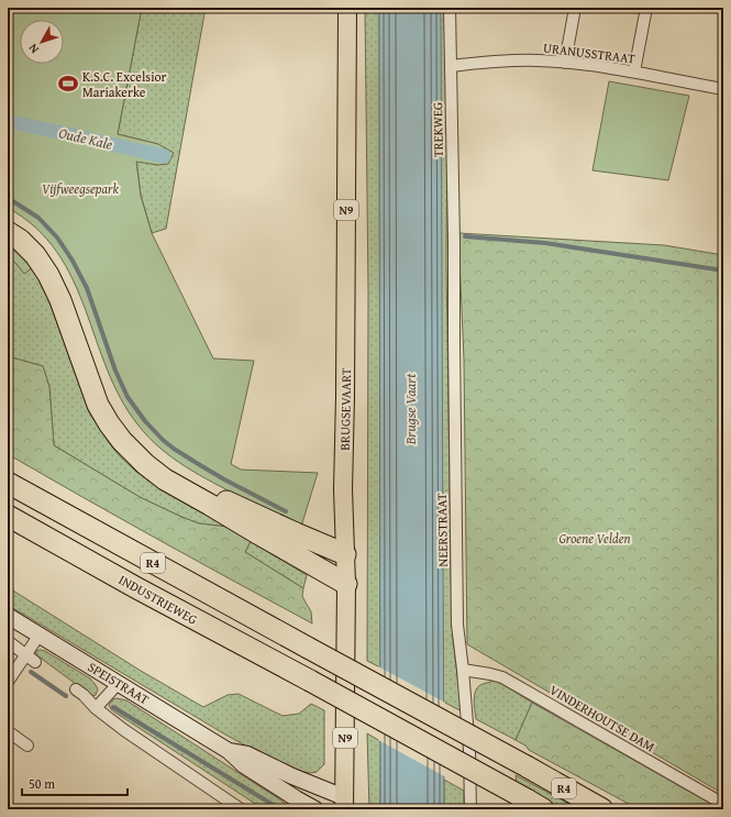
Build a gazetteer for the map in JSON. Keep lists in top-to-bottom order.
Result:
{
  "streets": {
    "highway": ["R4", "INDUSTRIEWEG"],
    "main road": ["N9", "BRUGSEVAART"],
    "street": [
      "URANUSSTRAAT",
      "TREKWEG",
      "NEERSTRAAT",
      "SPEISTRAAT",
      "VINDERHOUTSE DAM"
    ]
  },
  "crossings": [
    ["URANUSSTRAAT", "TREKWEG"],
    ["TREKWEG", "NEERSTRAAT"],
    ["BRUGSEVAART", "SPEISTRAAT"],
    ["NEERSTRAAT", "VINDERHOUTSE DAM"]
  ],
  "water": ["Oude Kale", "Brugse Vaart"],
  "parks": ["Vijfweegsepark", "Groene Velden"],
  "places": {
    "sports": ["K.S.C. Excelsior Mariakerke"]
  },
  "scale_bar": "50 m",
  "north": "bottom left"
}
